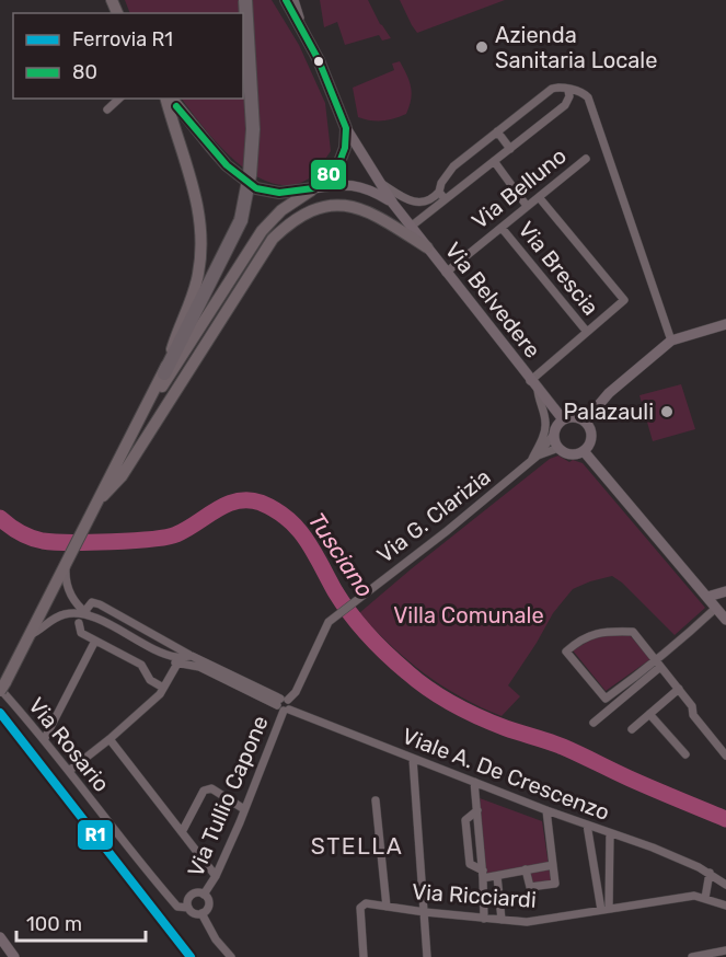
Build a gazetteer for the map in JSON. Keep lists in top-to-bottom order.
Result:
{
  "streets": {
    "main road": ["Via Belvedere"],
    "street": [
      "Via Belluno",
      "Via Brescia",
      "Via G. Clarizia",
      "Via Rosario",
      "Viale A. De Crescenzo",
      "Via Tullio Capone",
      "Via Ricciardi"
    ]
  },
  "crossings": [
    ["Via Belluno", "Via Brescia"],
    ["Via Belluno", "Via Belvedere"],
    ["Via Belvedere", "Via G. Clarizia"],
    ["Via G. Clarizia", "Viale A. De Crescenzo"],
    ["Via G. Clarizia", "Via Tullio Capone"],
    ["Via Rosario", "Via Tullio Capone"],
    ["Viale A. De Crescenzo", "Via Tullio Capone"]
  ],
  "districts": ["STELLA"],
  "water": ["Tusciano"],
  "parks": ["Villa Comunale"],
  "places": ["Azienda Sanitaria Locale", "Palazauli"],
  "lines": ["transit line 80", "rail line R1"],
  "legend": ["Ferrovia R1", "80"],
  "scale_bar": "100 m"
}
